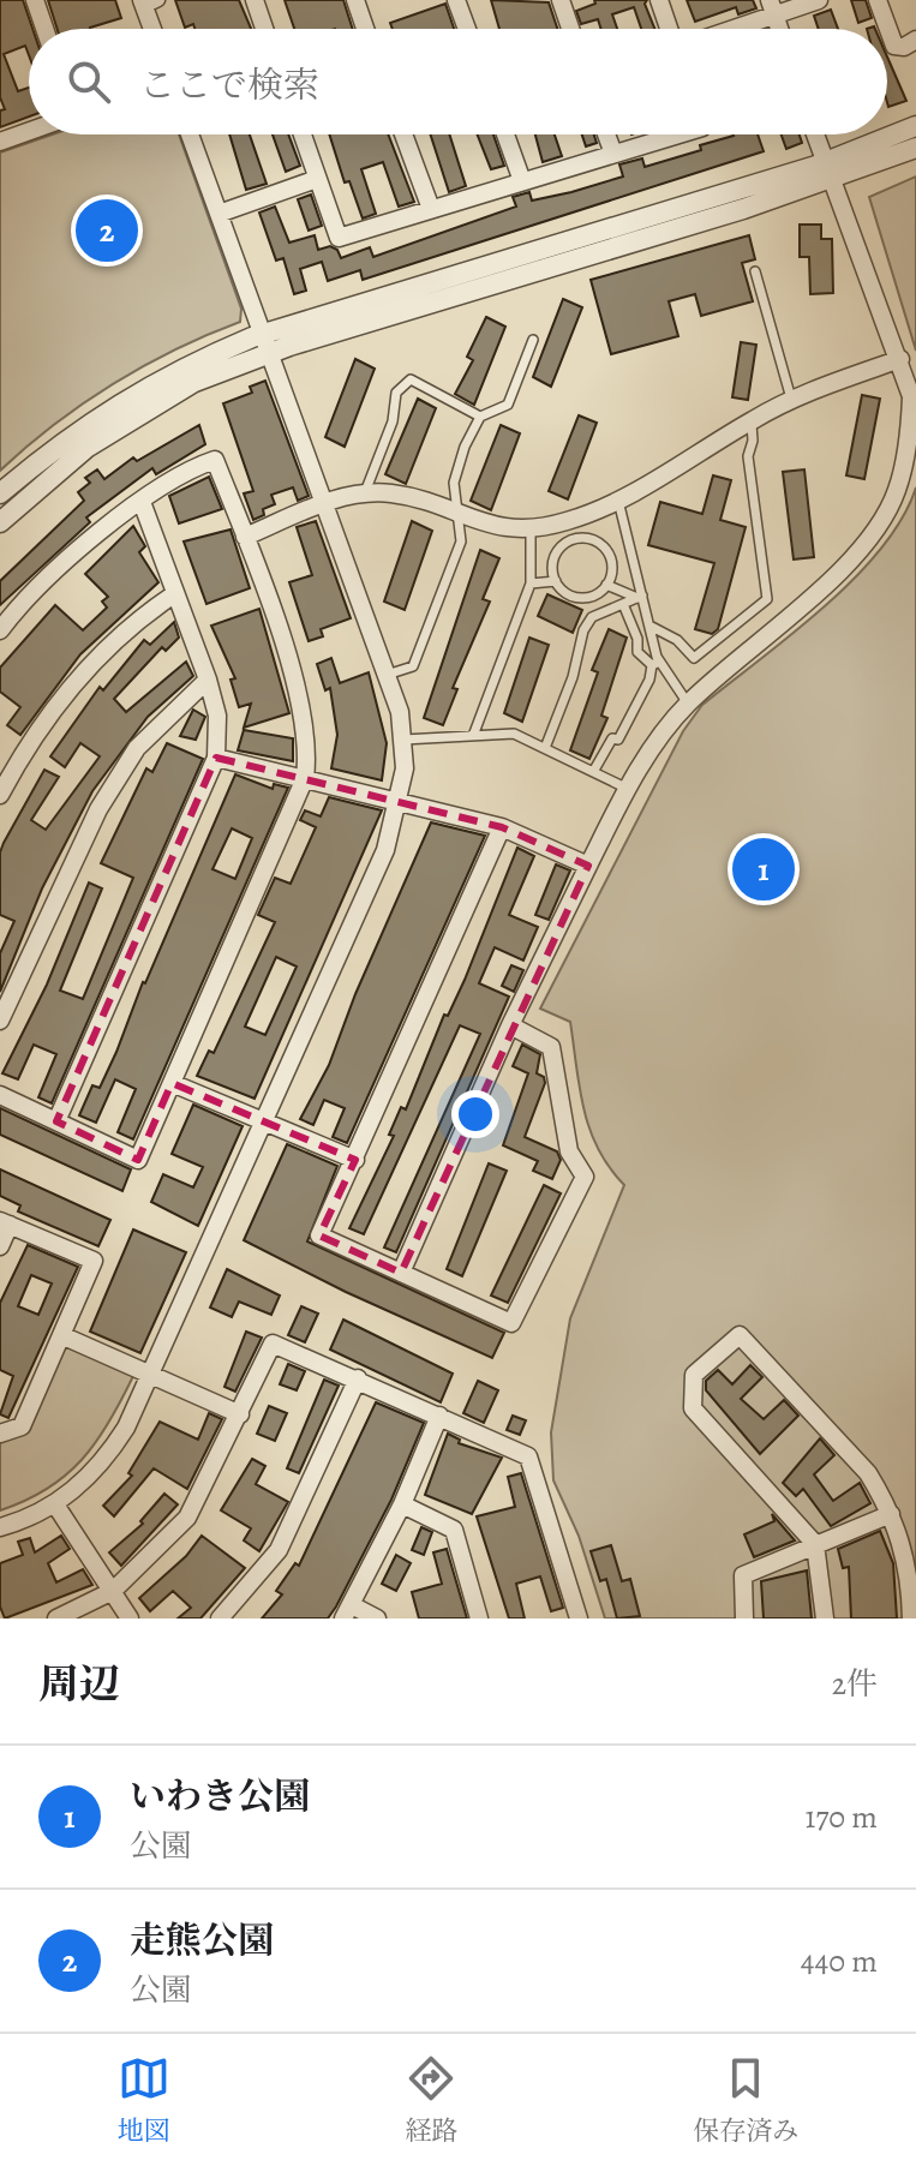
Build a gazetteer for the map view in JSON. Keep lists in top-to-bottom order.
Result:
{
  "page": {
    "search": "ここで検索",
    "pins": ["2", "1"],
    "heading": ["周辺", "2件"],
    "list": [
      {
        "mark": "1",
        "name": "いわき公園",
        "note": "公園",
        "value": "170 m"
      },
      {
        "mark": "2",
        "name": "走熊公園",
        "note": "公園",
        "value": "440 m"
      }
    ],
    "nav": ["地図", "経路", "保存済み"]
  }
}
